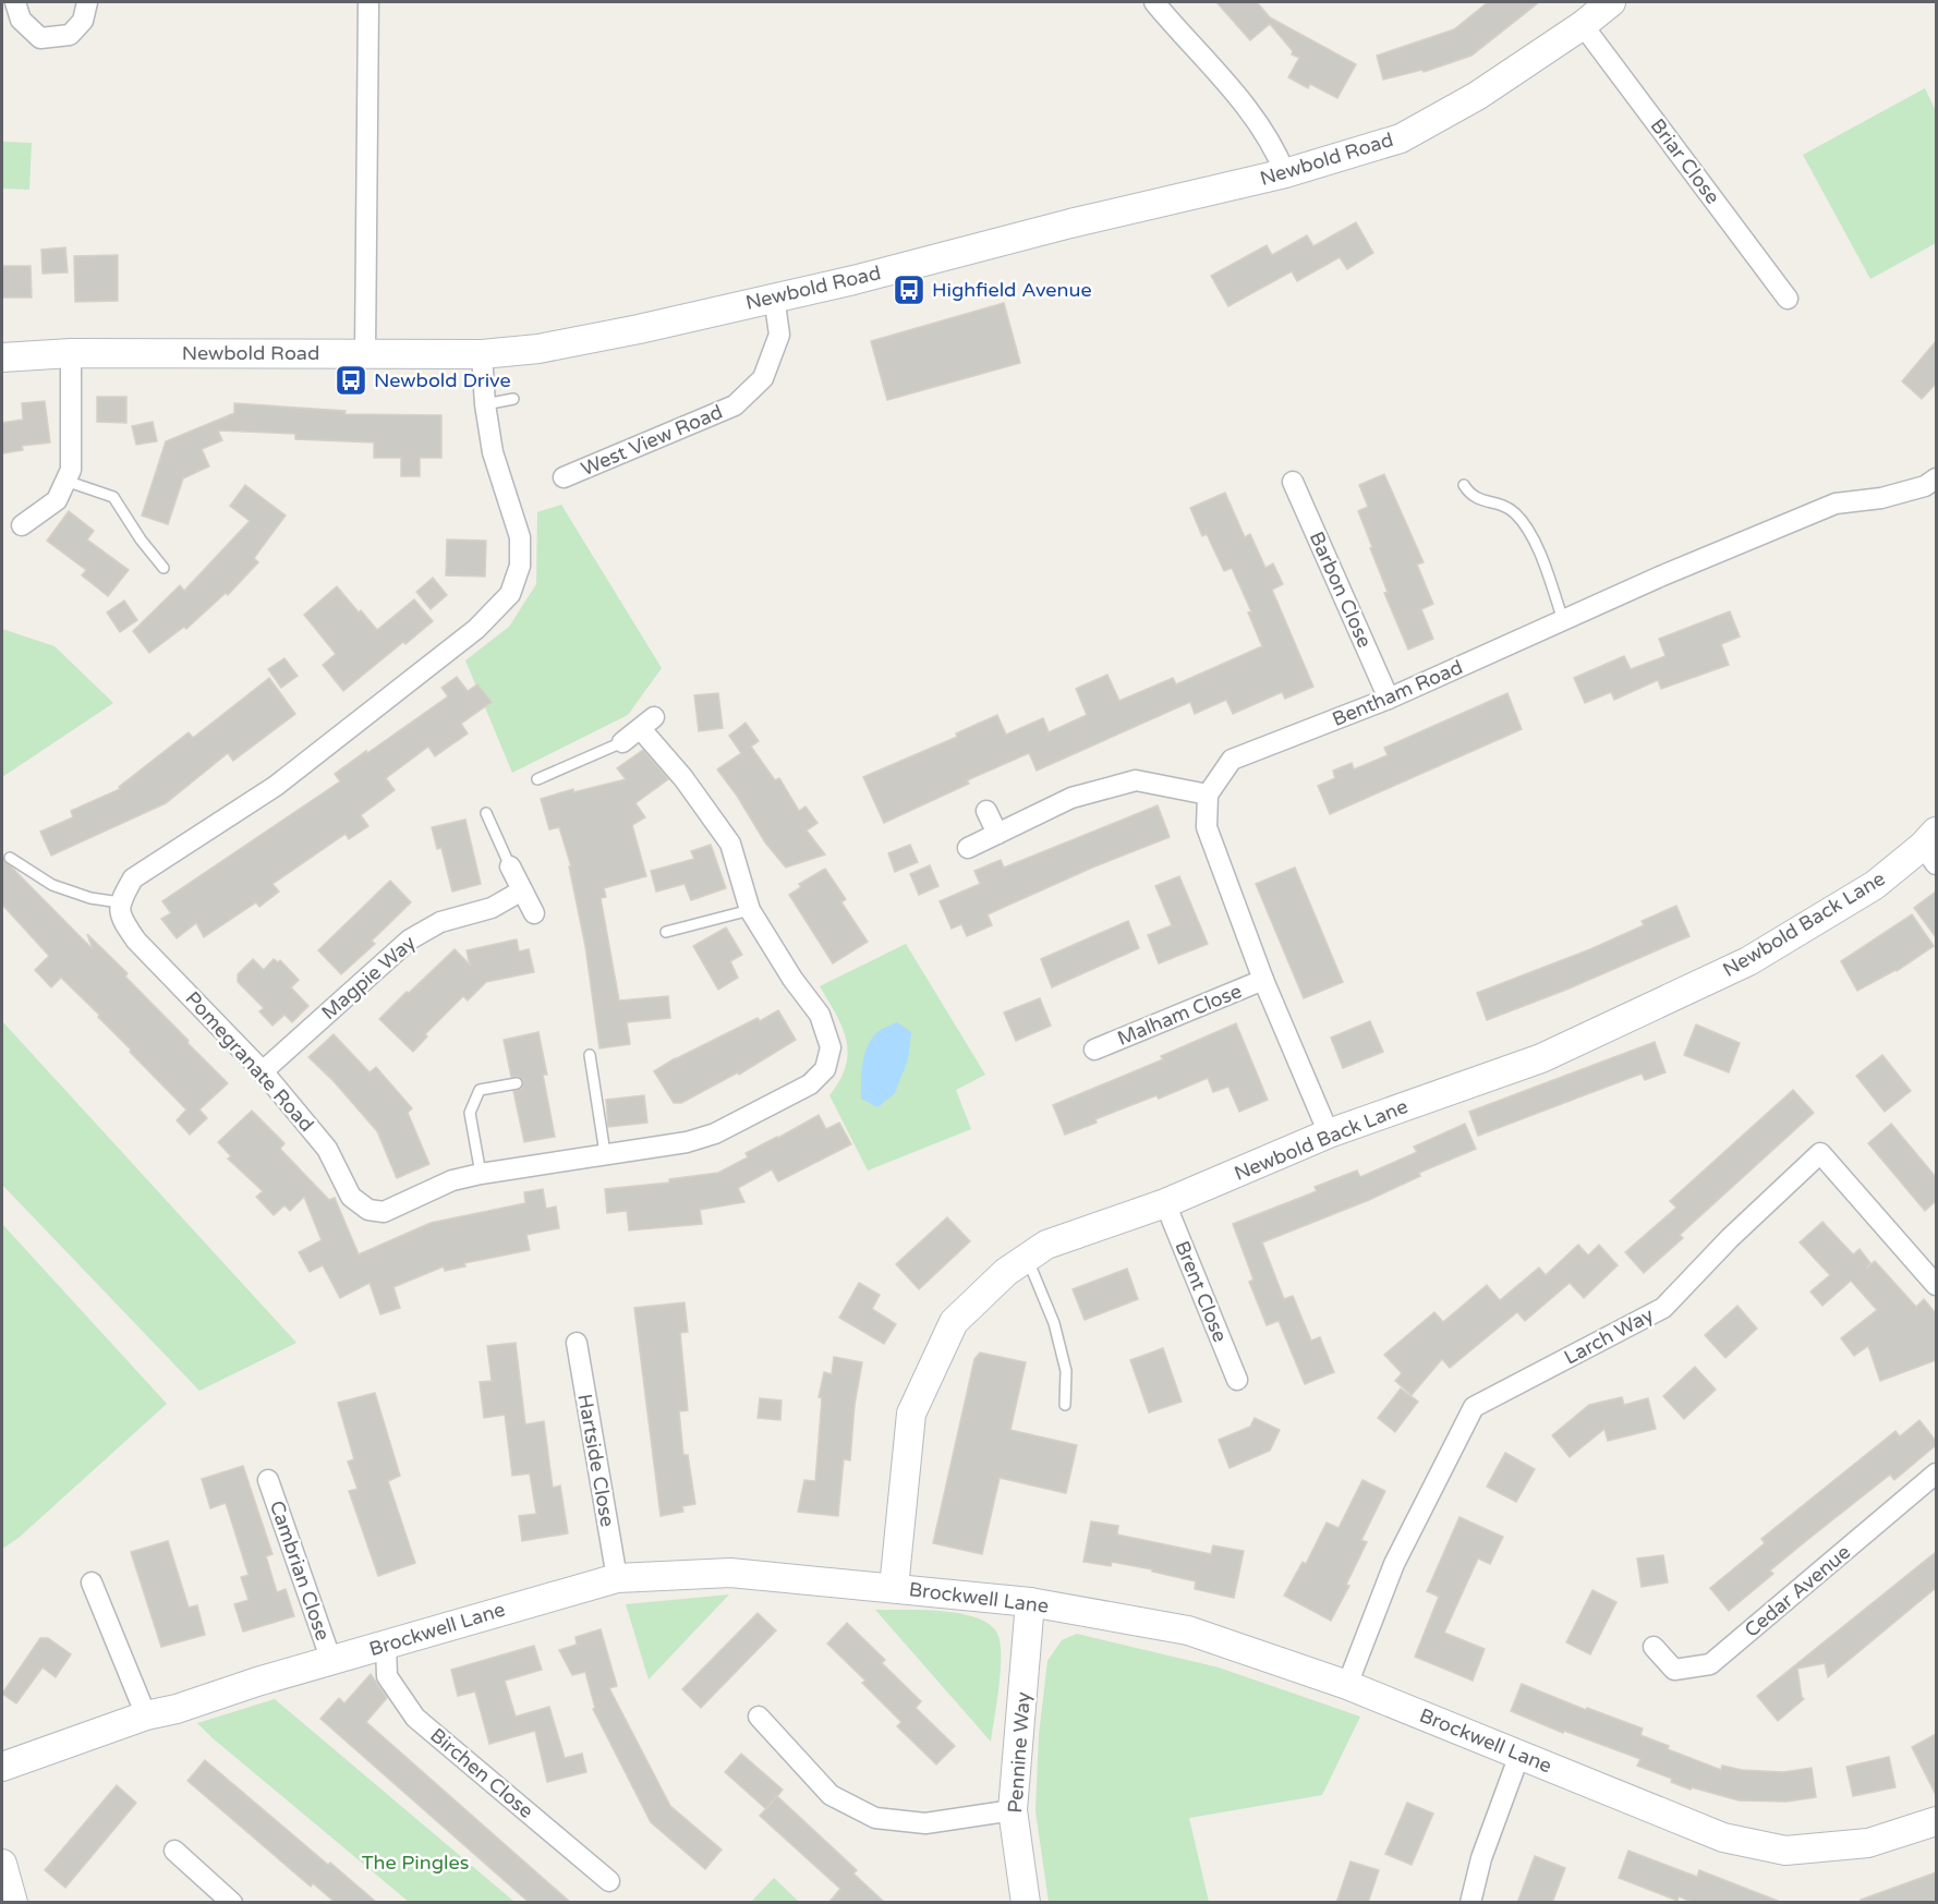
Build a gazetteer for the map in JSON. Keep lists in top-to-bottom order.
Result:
{
  "streets": {
    "street": [
      "Newbold Road",
      "Briar Close",
      "West View Road",
      "Barbon Close",
      "Bentham Road",
      "Newbold Back Lane",
      "Magpie Way",
      "Malham Close",
      "Pomegranate Road",
      "Brent Close",
      "Larch Way",
      "Hartside Close",
      "Cambrian Close",
      "Cedar Avenue",
      "Brockwell Lane",
      "Pennine Way",
      "Birchen Close"
    ]
  },
  "crossings": [
    ["Newbold Road", "Briar Close"],
    ["Newbold Road", "West View Road"],
    ["Barbon Close", "Bentham Road"],
    ["Newbold Back Lane", "Brent Close"],
    ["Newbold Back Lane", "Brockwell Lane"],
    ["Magpie Way", "Pomegranate Road"],
    ["Larch Way", "Brockwell Lane"],
    ["Hartside Close", "Brockwell Lane"],
    ["Cambrian Close", "Brockwell Lane"],
    ["Brockwell Lane", "Pennine Way"],
    ["Brockwell Lane", "Birchen Close"]
  ],
  "parks": ["The Pingles"],
  "places": {
    "bus stop": ["Highfield Avenue", "Newbold Drive"]
  }
}
